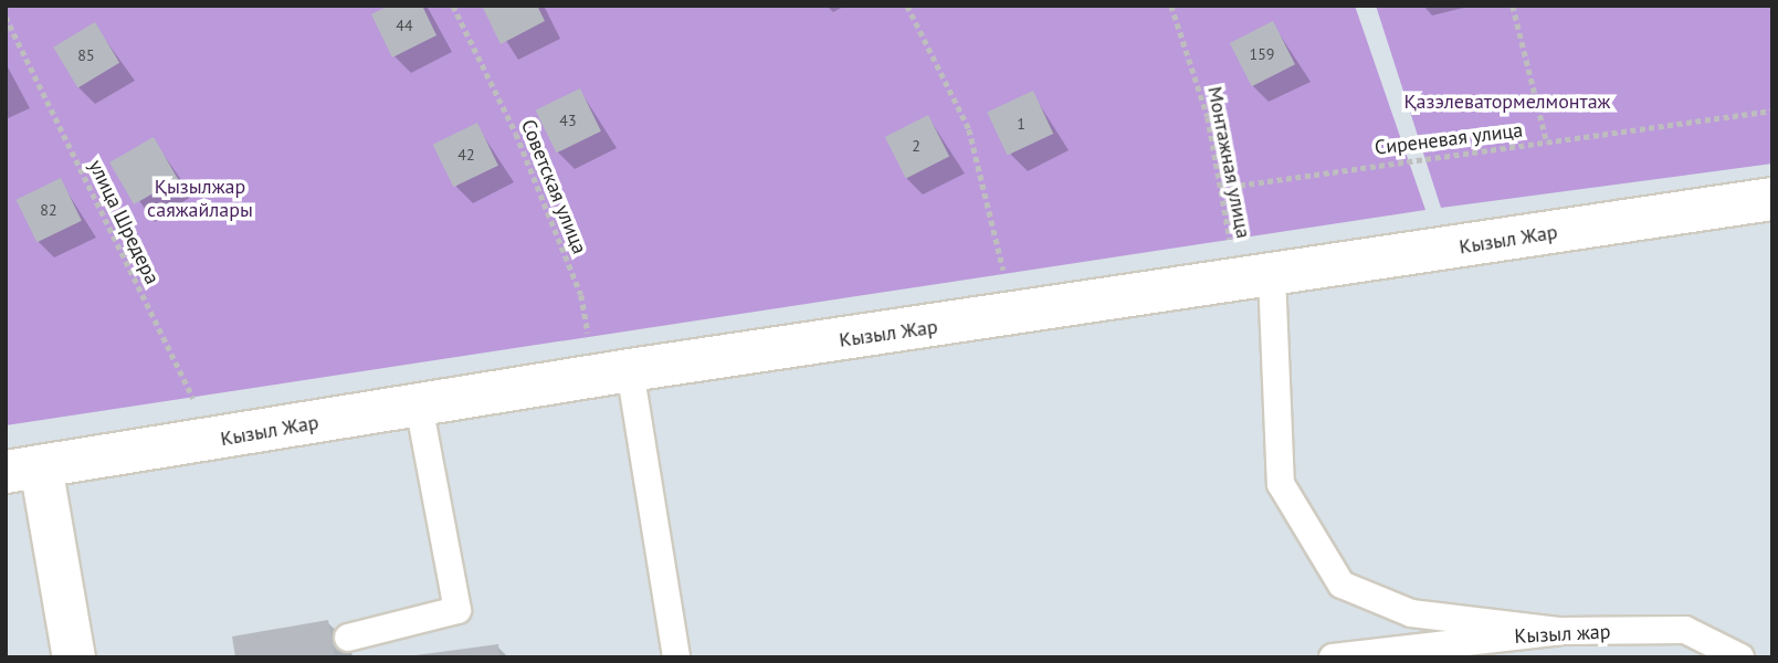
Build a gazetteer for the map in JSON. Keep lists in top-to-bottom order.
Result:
{
  "streets": {
    "main road": ["Кызыл Жар"],
    "lane": ["Кызыл жар"],
    "path": [
      "Сиреневая улица",
      "Монтажная улица",
      "Советская улица",
      "улица Шредера"
    ]
  },
  "crossings": [
    ["Сиреневая улица", "Монтажная улица"],
    ["Монтажная улица", "Кызыл Жар"],
    ["Советская улица", "Кызыл Жар"],
    ["улица Шредера", "Кызыл Жар"]
  ],
  "parks": ["Қазэлеватормелмонтаж", "Қызылжар саяжайлары"],
  "house_numbers": [
    "44",
    "159",
    "85",
    "43",
    "1",
    "2",
    "42",
    "82"
  ]
}
